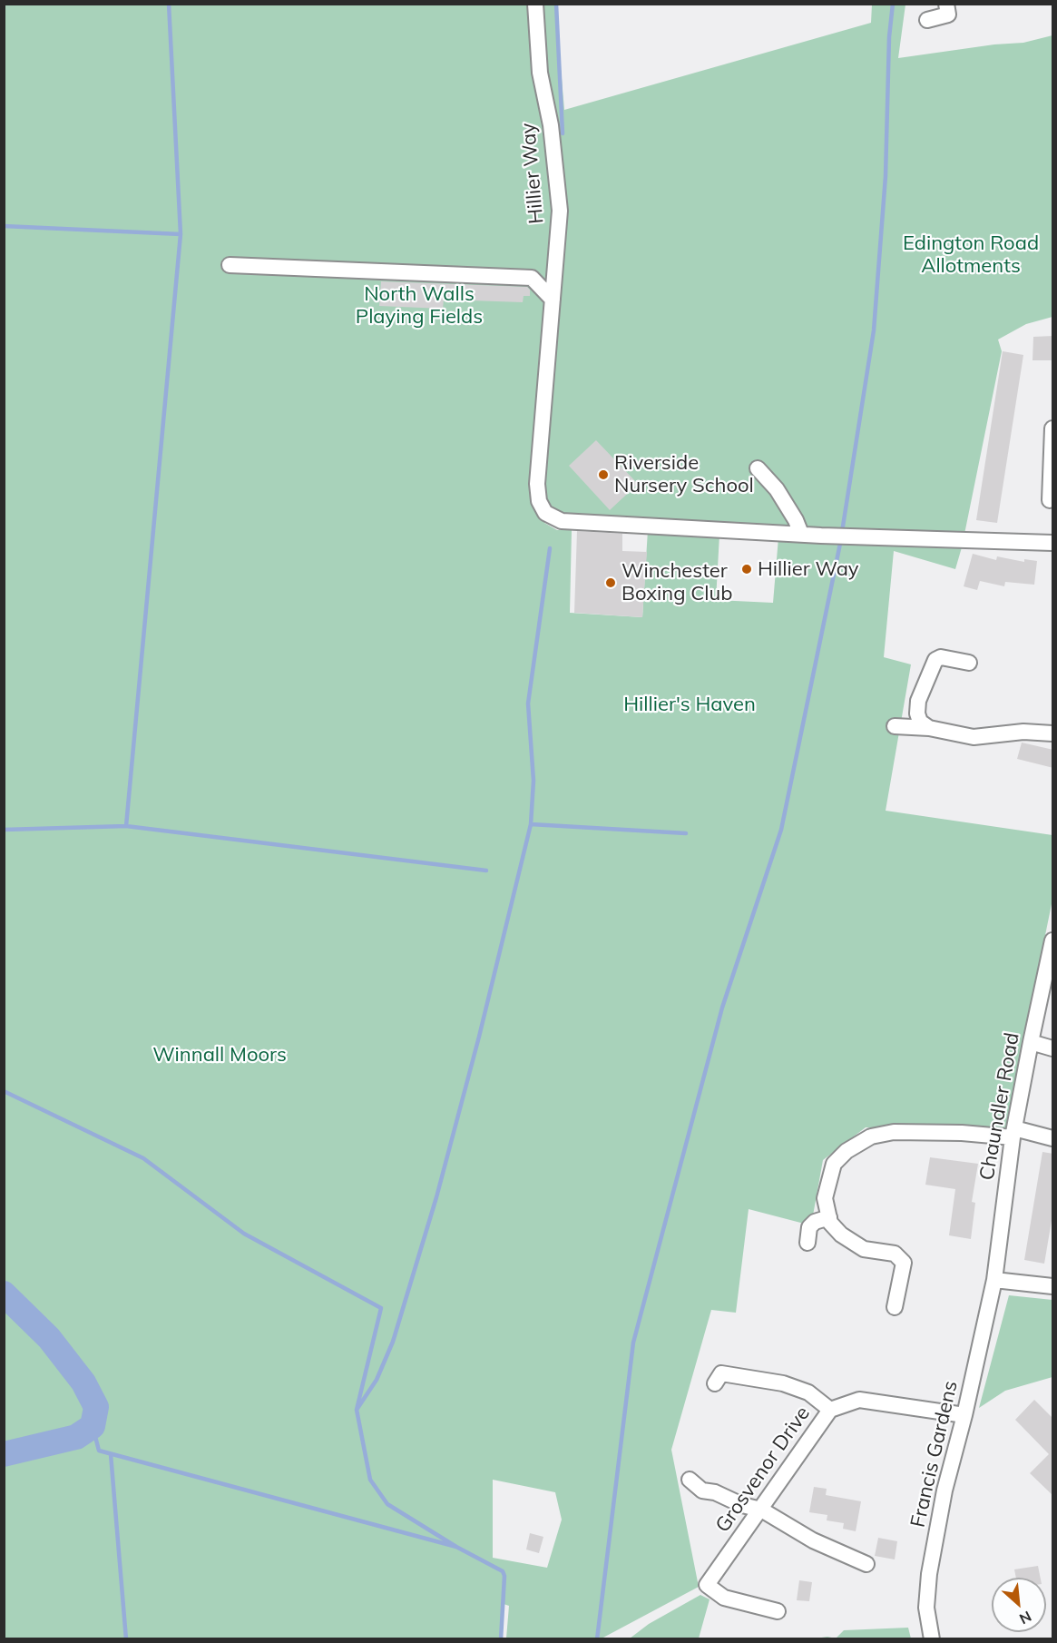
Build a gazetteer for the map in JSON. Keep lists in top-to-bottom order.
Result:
{
  "streets": {
    "street": [
      "Hillier Way",
      "Chaundler Road",
      "Francis Gardens",
      "Grosvenor Drive"
    ]
  },
  "crossings": [
    ["Chaundler Road", "Francis Gardens"],
    ["Francis Gardens", "Grosvenor Drive"]
  ],
  "parks": [
    "Edington Road Allotments",
    "North Walls Playing Fields",
    "Hillier's Haven",
    "Winnall Moors"
  ],
  "places": ["Riverside Nursery School", "Hillier Way", "Winchester Boxing Club"],
  "north": "bottom right"
}
